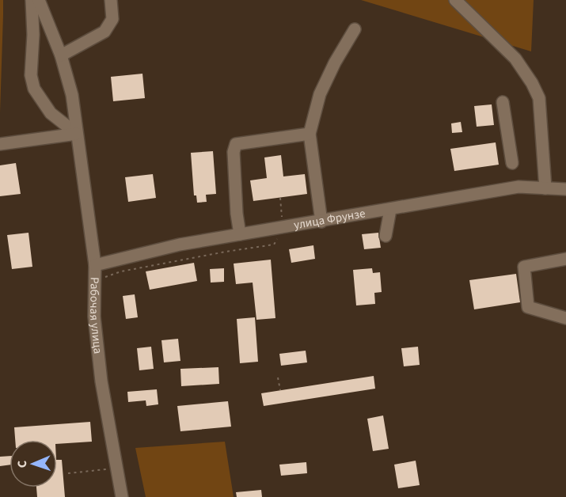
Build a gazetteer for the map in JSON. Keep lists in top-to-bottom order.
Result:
{
  "streets": {
    "street": ["улица Фрунзе", "Рабочая улица"]
  },
  "crossings": [
    ["улица Фрунзе", "Рабочая улица"]
  ],
  "north": "left"
}
